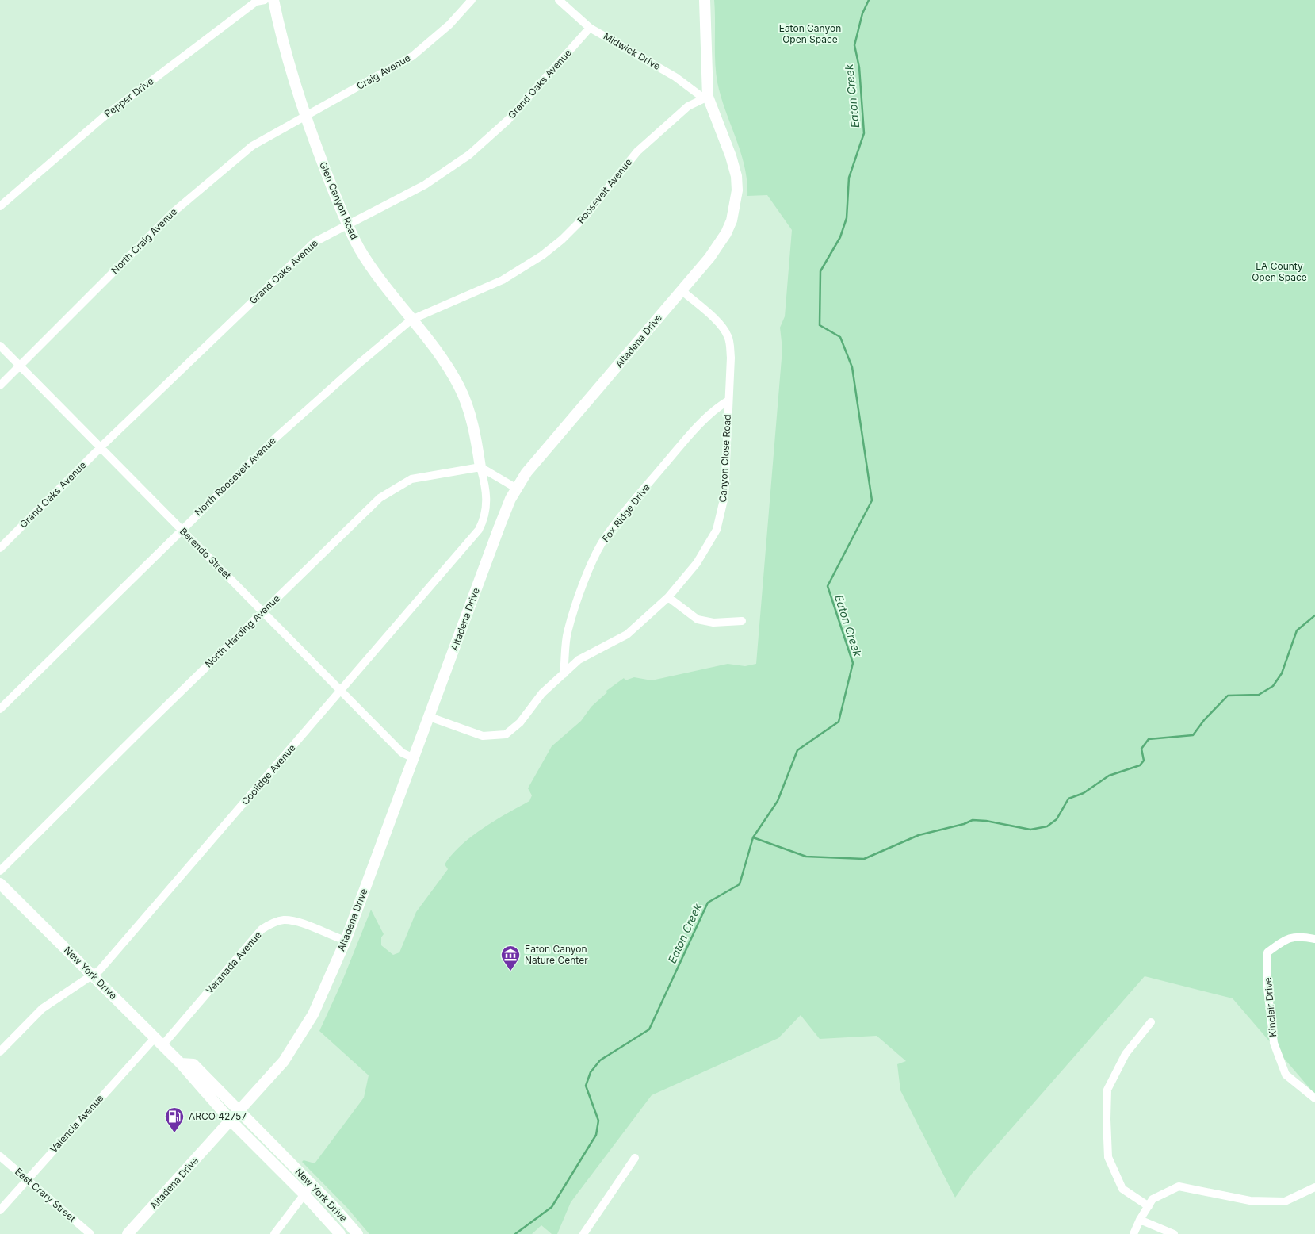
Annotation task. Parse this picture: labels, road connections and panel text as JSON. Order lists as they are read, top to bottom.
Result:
{
  "streets": {
    "main road": ["Glen Canyon Road", "Altadena Drive", "New York Drive"],
    "street": [
      "Midwick Drive",
      "Craig Avenue",
      "Grand Oaks Avenue",
      "Pepper Drive",
      "Roosevelt Avenue",
      "North Craig Avenue",
      "Canyon Close Road",
      "North Roosevelt Avenue",
      "Fox Ridge Drive",
      "Berendo Street",
      "North Harding Avenue",
      "Coolidge Avenue",
      "Veranada Avenue",
      "Kinclair Drive",
      "Valencia Avenue",
      "East Crary Street"
    ]
  },
  "crossings": [
    ["Midwick Drive", "Grand Oaks Avenue"],
    ["Midwick Drive", "Roosevelt Avenue"],
    ["Midwick Drive", "Altadena Drive"],
    ["Craig Avenue", "Glen Canyon Road"],
    ["Craig Avenue", "North Craig Avenue"],
    ["Grand Oaks Avenue", "Glen Canyon Road"],
    ["Grand Oaks Avenue", "Berendo Street"],
    ["Roosevelt Avenue", "Glen Canyon Road"],
    ["Roosevelt Avenue", "Altadena Drive"],
    ["Roosevelt Avenue", "North Roosevelt Avenue"],
    ["Glen Canyon Road", "North Craig Avenue"],
    ["Glen Canyon Road", "North Roosevelt Avenue"],
    ["Glen Canyon Road", "North Harding Avenue"],
    ["Glen Canyon Road", "Coolidge Avenue"],
    ["North Craig Avenue", "Berendo Street"],
    ["Altadena Drive", "Canyon Close Road"],
    ["Altadena Drive", "Berendo Street"],
    ["Altadena Drive", "Veranada Avenue"],
    ["Altadena Drive", "New York Drive"],
    ["Canyon Close Road", "Fox Ridge Drive"],
    ["North Roosevelt Avenue", "Berendo Street"],
    ["Berendo Street", "North Harding Avenue"],
    ["Berendo Street", "Coolidge Avenue"],
    ["North Harding Avenue", "Coolidge Avenue"],
    ["Coolidge Avenue", "New York Drive"],
    ["Veranada Avenue", "New York Drive"],
    ["Veranada Avenue", "Valencia Avenue"],
    ["New York Drive", "Valencia Avenue"],
    ["Valencia Avenue", "East Crary Street"]
  ],
  "water": ["Eaton Creek"],
  "parks": ["Eaton Canyon Open Space", "LA County Open Space"],
  "places": {
    "museum": ["Eaton Canyon Nature Center"],
    "fuel station": ["ARCO 42757"]
  }
}
